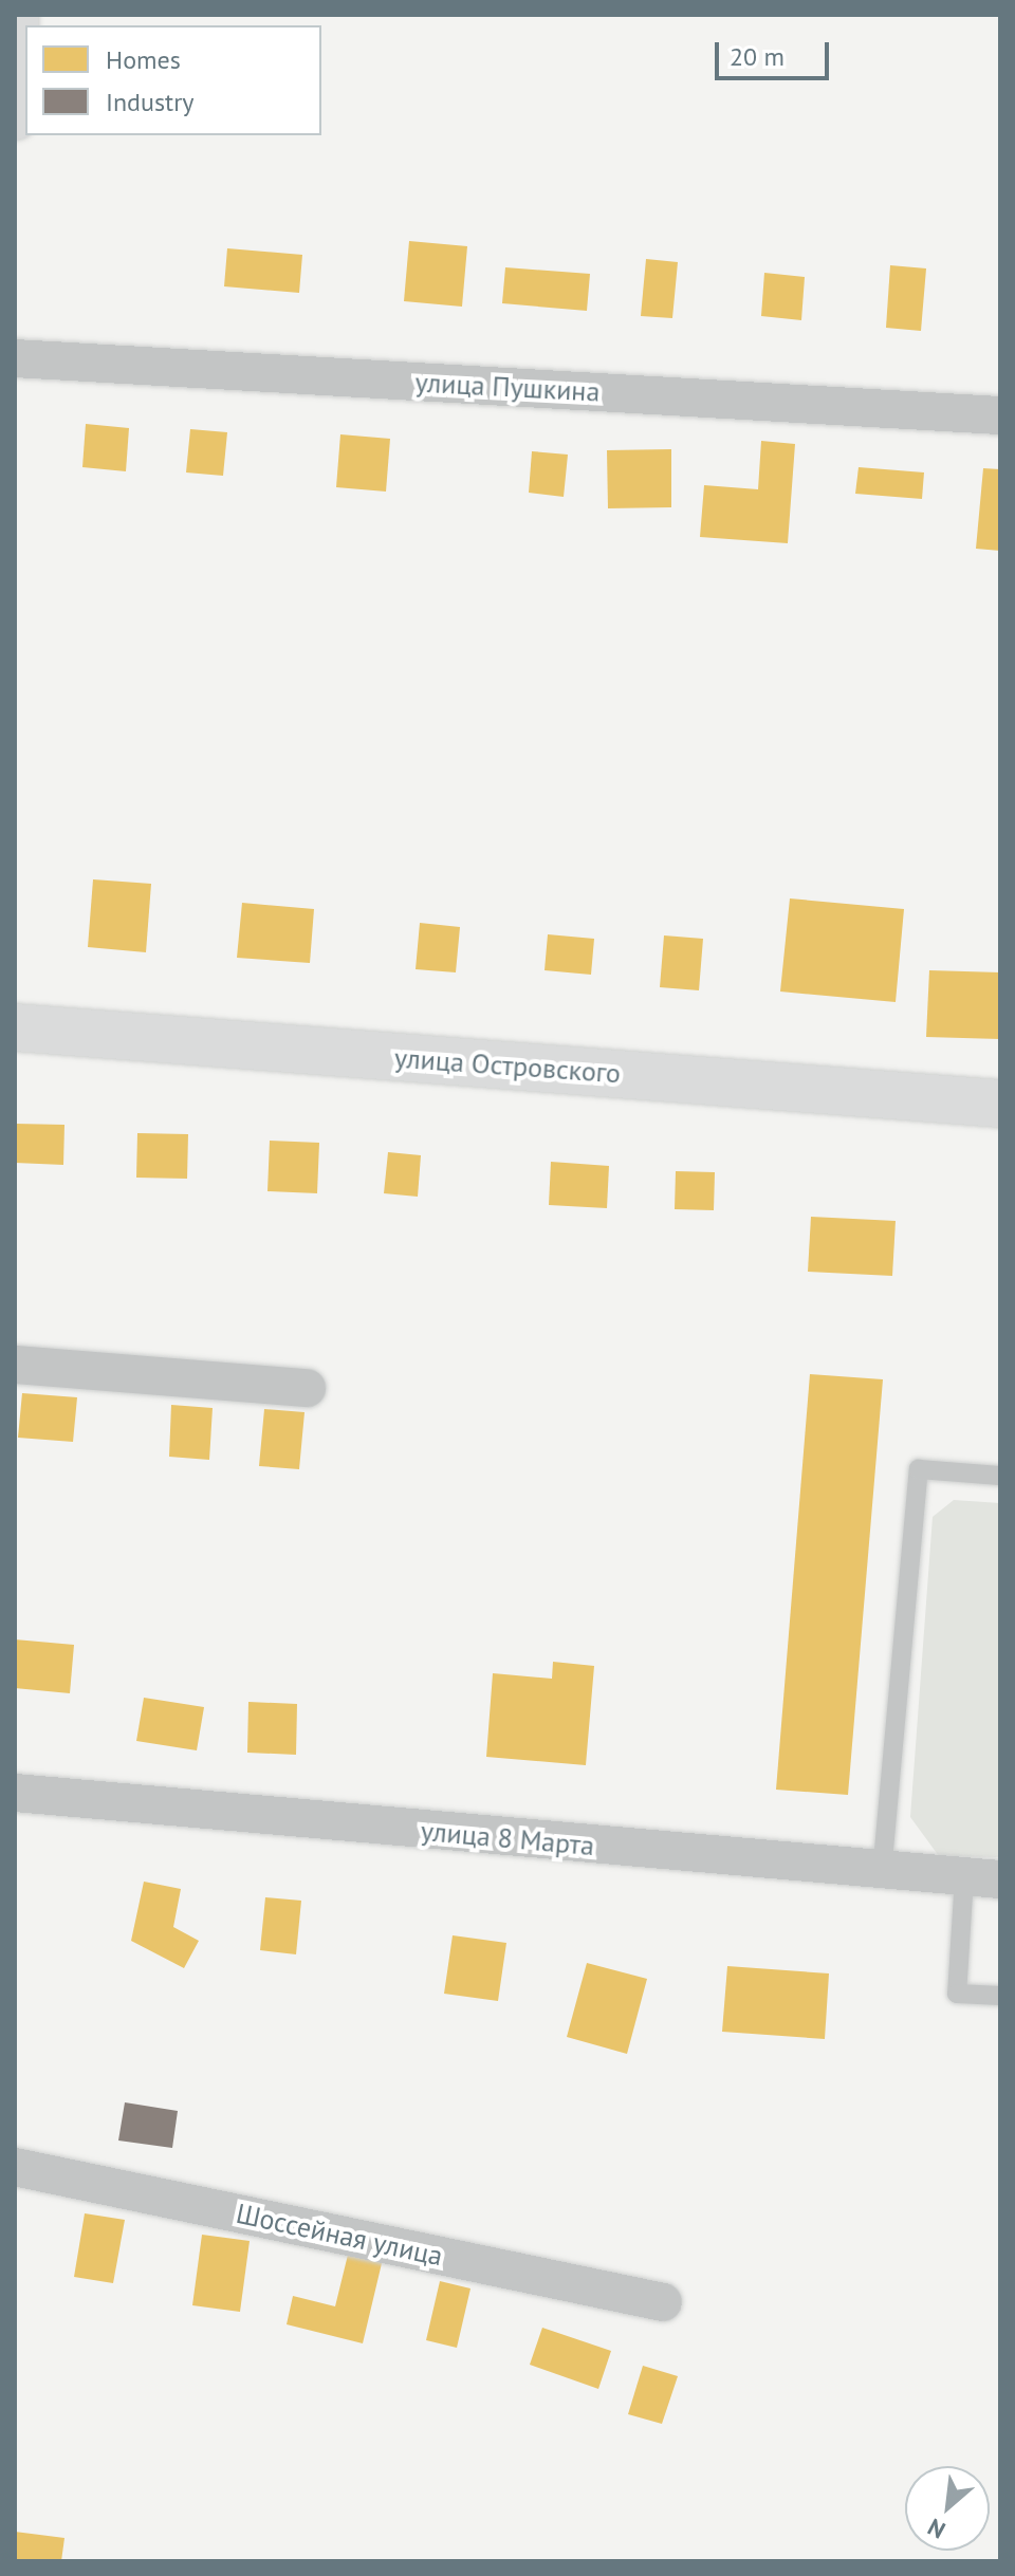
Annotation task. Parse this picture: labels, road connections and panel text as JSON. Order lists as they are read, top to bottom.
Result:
{
  "streets": {
    "street": [
      "улица Пушкина",
      "улица Островского",
      "улица 8 Марта",
      "Шоссейная улица"
    ]
  },
  "legend": ["Homes", "Industry"],
  "scale_bar": "20 m",
  "north": "bottom left"
}
